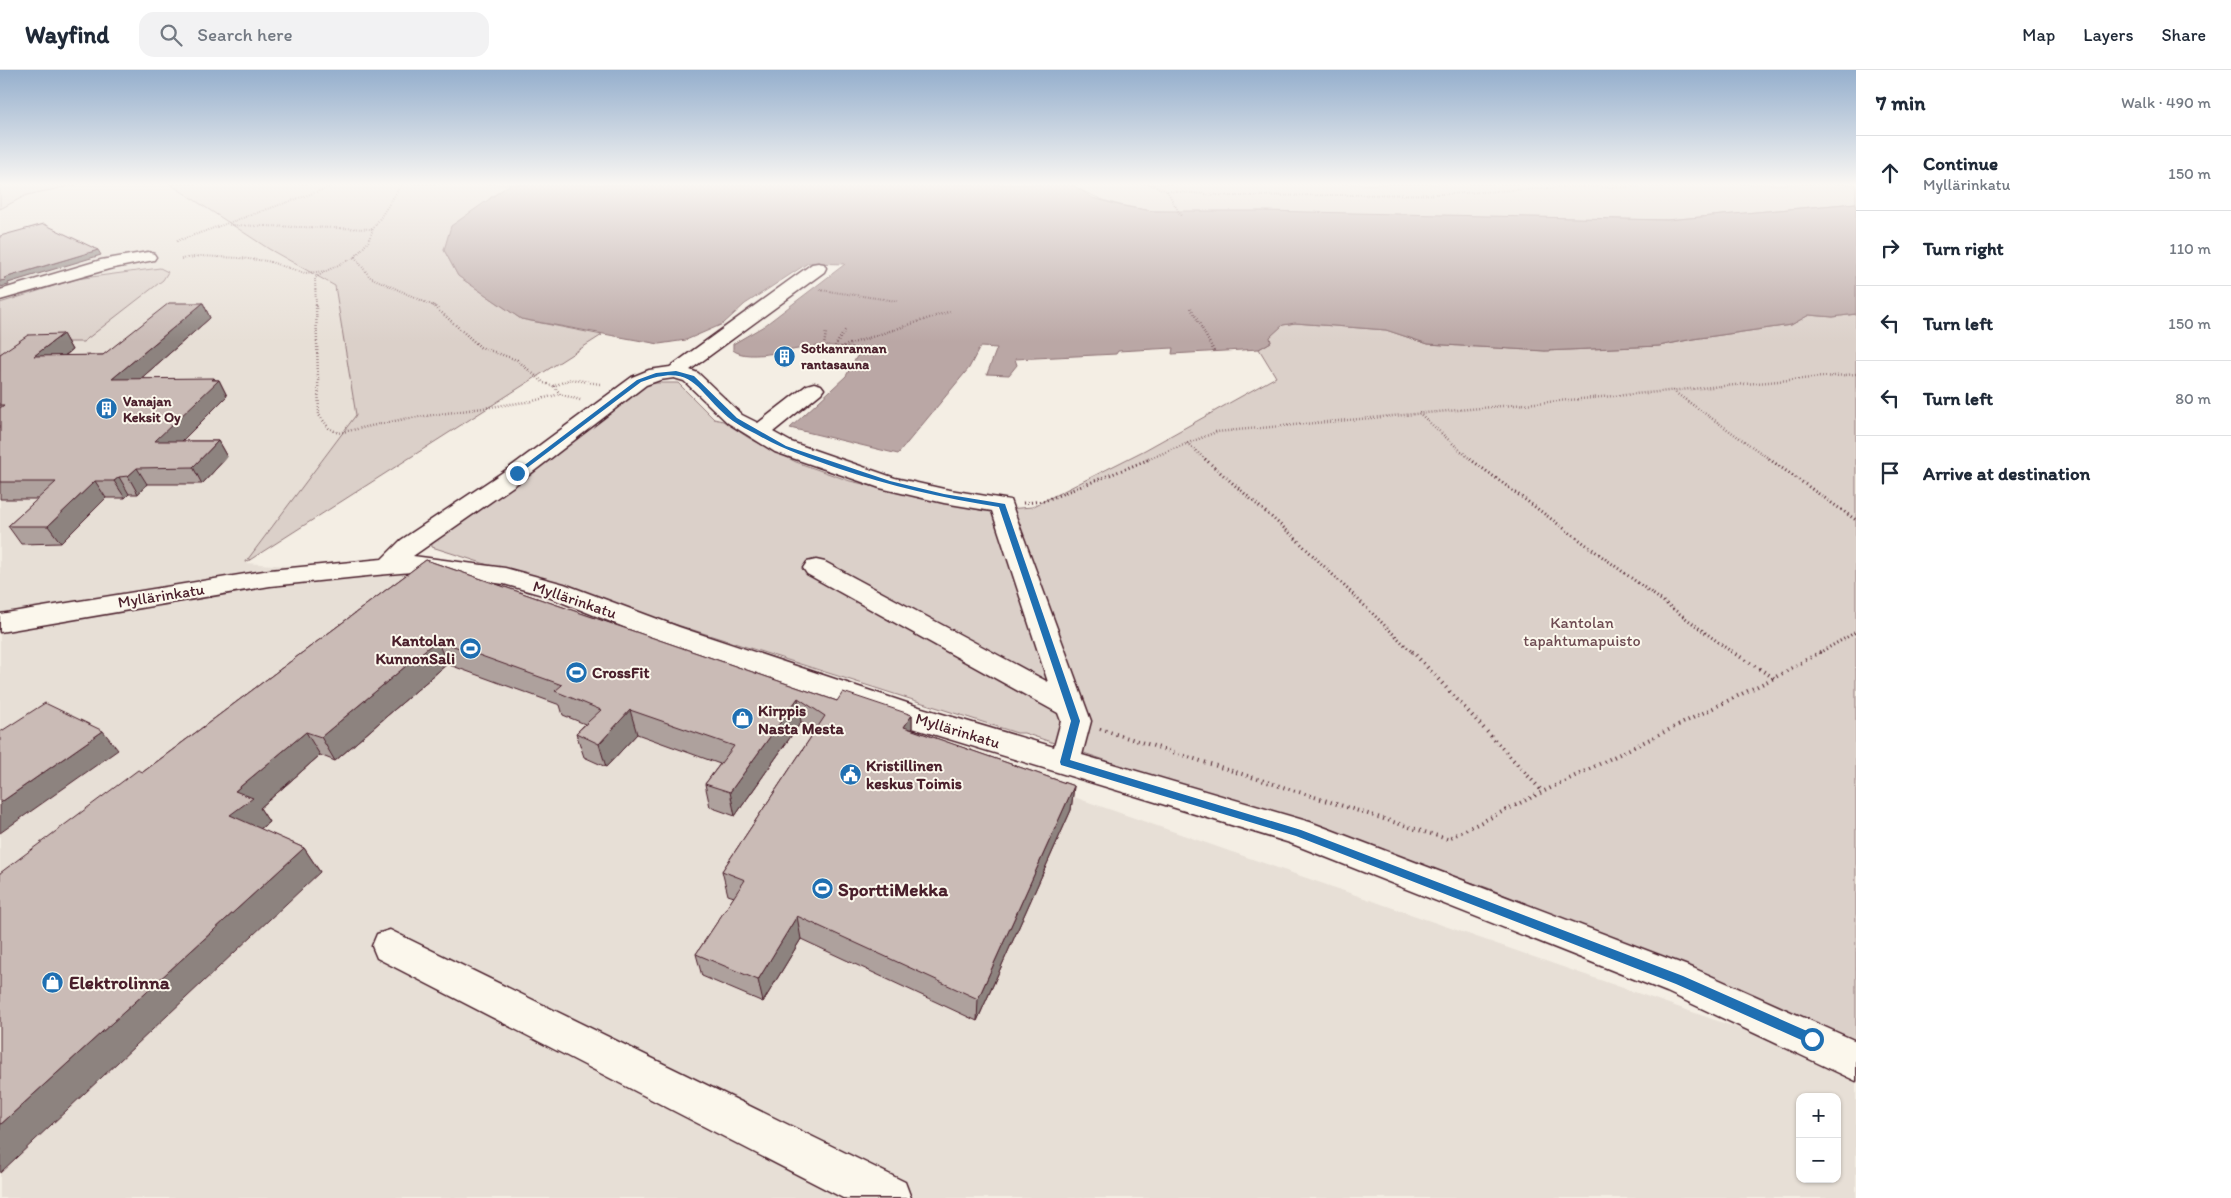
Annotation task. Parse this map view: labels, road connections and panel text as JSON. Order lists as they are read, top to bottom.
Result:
{
  "streets": {
    "street": ["Myllärinkatu"]
  },
  "parks": ["Kantolan tapahtumapuisto"],
  "places": {
    "building": ["Sotkanrannan rantasauna", "Vanajan Keksit Oy"],
    "sports": ["Kantolan KunnonSali", "CrossFit", "SporttiMekka"],
    "shop": ["Kirppis Nasta Mesta", "Elektrolinna"],
    "public building": ["Kristillinen keskus Toimis"]
  },
  "page": {
    "header": "Wayfind",
    "search": "Search here",
    "nav": ["Map", "Layers", "Share"],
    "heading": ["7 min", "Walk · 490 m"],
    "list": [
      ["Continue", "Myllärinkatu", "150 m"],
      ["Turn right", "110 m"],
      ["Turn left", "150 m"],
      ["Turn left", "80 m"],
      "Arrive at destination"
    ],
    "map_buttons": ["+", "−"]
  }
}
